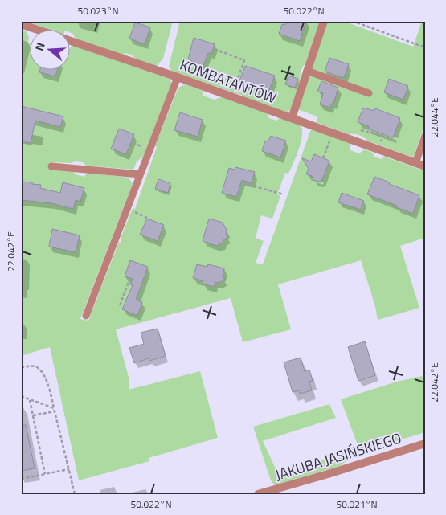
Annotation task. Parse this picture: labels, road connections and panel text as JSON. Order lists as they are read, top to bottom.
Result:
{
  "streets": {
    "street": ["KOMBATANTÓW", "JAKUBA JASIŃSKIEGO"]
  },
  "north": "left",
  "coordinates": [
    "50.023°N",
    "50.022°N",
    "22.044°E",
    "22.042°E",
    "50.021°N"
  ]
}
